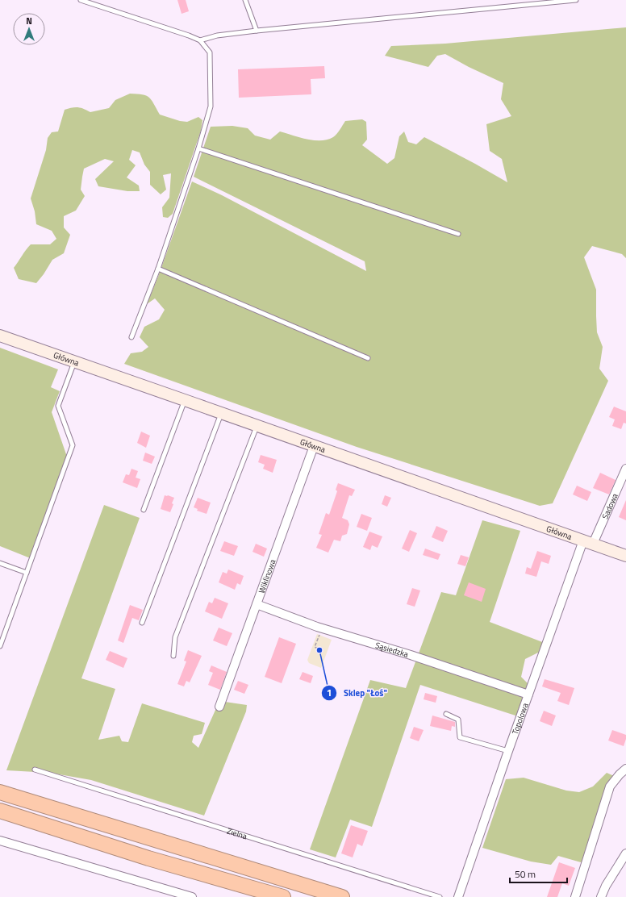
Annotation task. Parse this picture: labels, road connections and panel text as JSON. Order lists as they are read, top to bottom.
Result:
{
  "streets": {
    "main road": ["Główna"],
    "street": [
      "Sadowa",
      "Wiklinowa",
      "Sąsiedzka",
      "Topolowa"
    ],
    "lane": ["Zielna"]
  },
  "crossings": [
    ["Główna", "Sadowa"],
    ["Główna", "Wiklinowa"],
    ["Główna", "Topolowa"],
    ["Sadowa", "Topolowa"],
    ["Wiklinowa", "Sąsiedzka"],
    ["Sąsiedzka", "Topolowa"]
  ],
  "places": ["Sklep \"Łoś\""],
  "scale_bar": "50 m",
  "north": "top"
}
